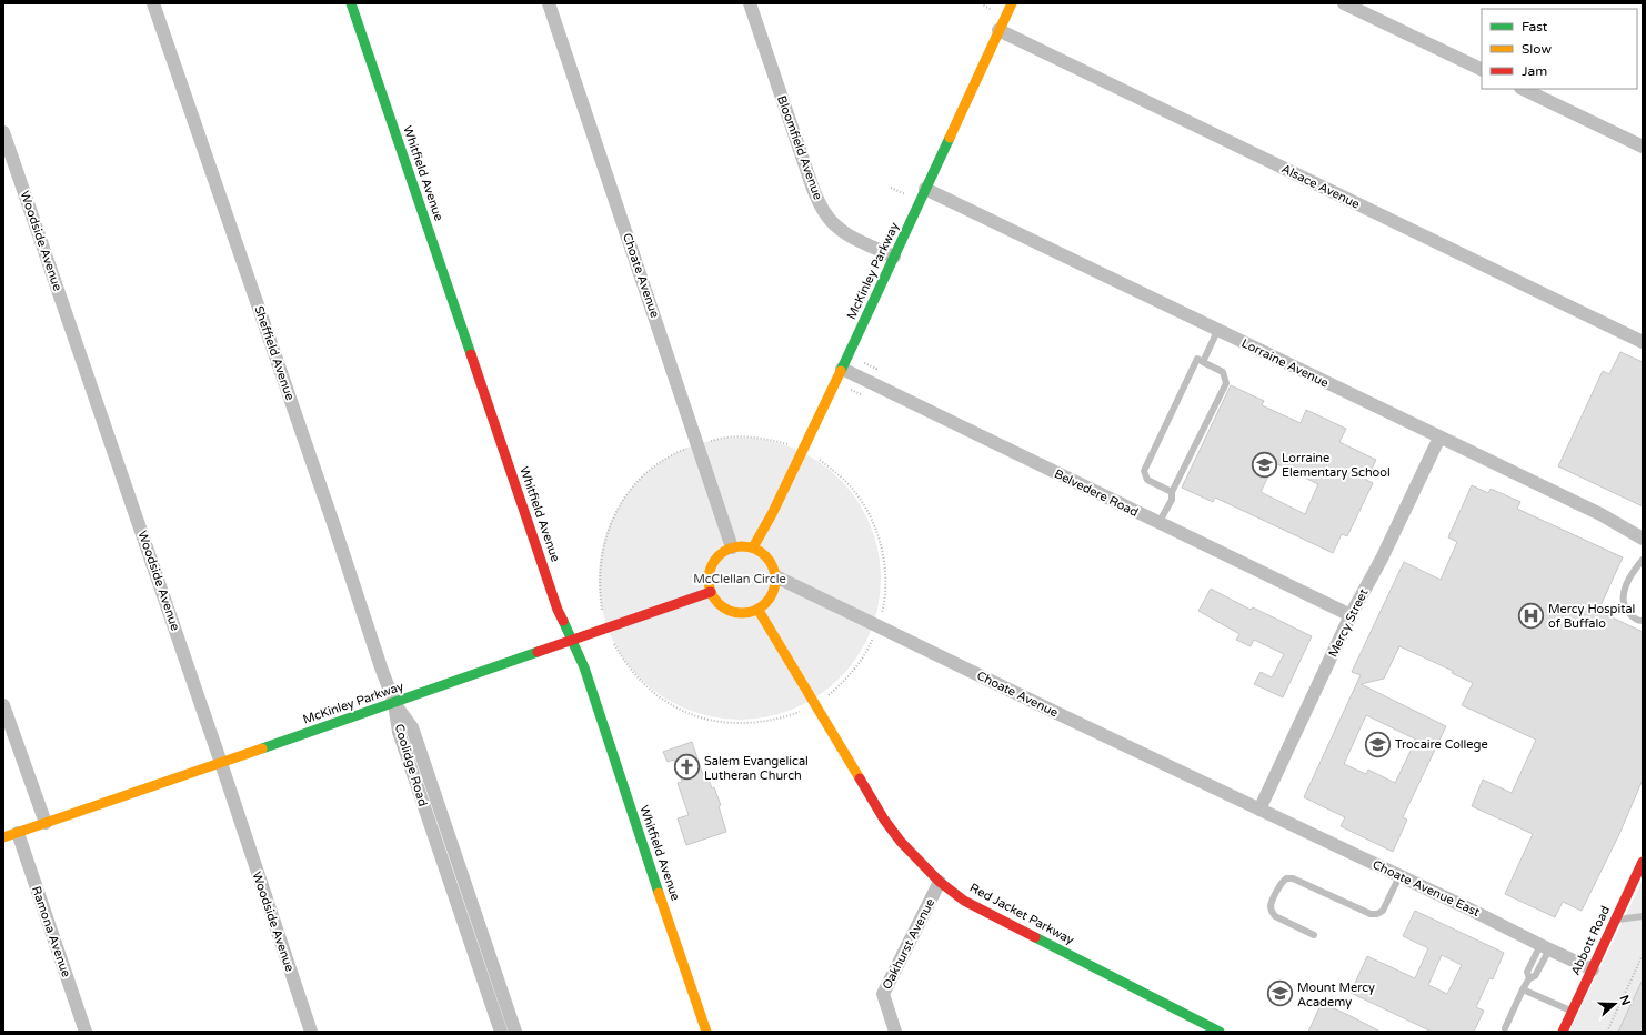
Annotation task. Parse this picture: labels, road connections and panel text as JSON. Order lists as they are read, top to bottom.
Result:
{
  "streets": {
    "street": [
      "Bloomfield Avenue",
      "Whitfield Avenue",
      "Alsace Avenue",
      "Woodside Avenue",
      "McKinley Parkway",
      "Choate Avenue",
      "Sheffield Avenue",
      "Lorraine Avenue",
      "Belvedere Road",
      "Mercy Street",
      "Coolidge Road",
      "Choate Avenue East",
      "Red Jacket Parkway",
      "Ramona Avenue",
      "Abbott Road",
      "Oakhurst Avenue"
    ]
  },
  "crossings": [
    ["Bloomfield Avenue", "McKinley Parkway"],
    ["Whitfield Avenue", "McKinley Parkway"],
    ["Alsace Avenue", "McKinley Parkway"],
    ["Woodside Avenue", "McKinley Parkway"],
    ["McKinley Parkway", "Choate Avenue"],
    ["McKinley Parkway", "Sheffield Avenue"],
    ["McKinley Parkway", "Lorraine Avenue"],
    ["McKinley Parkway", "Belvedere Road"],
    ["McKinley Parkway", "Coolidge Road"],
    ["McKinley Parkway", "Red Jacket Parkway"],
    ["McKinley Parkway", "Ramona Avenue"],
    ["Choate Avenue", "Mercy Street"],
    ["Choate Avenue", "Choate Avenue East"],
    ["Choate Avenue", "Red Jacket Parkway"],
    ["Sheffield Avenue", "Coolidge Road"],
    ["Lorraine Avenue", "Mercy Street"],
    ["Belvedere Road", "Mercy Street"],
    ["Mercy Street", "Choate Avenue East"],
    ["Choate Avenue East", "Abbott Road"],
    ["Red Jacket Parkway", "Oakhurst Avenue"]
  ],
  "parks": ["McClellan Circle"],
  "places": {
    "school or university": ["Lorraine Elementary School", "Trocaire College", "Mount Mercy Academy"],
    "hospital": ["Mercy Hospital of Buffalo"],
    "church": ["Salem Evangelical Lutheran Church"]
  },
  "legend": ["Fast", "Slow", "Jam"],
  "north": "right"
}
